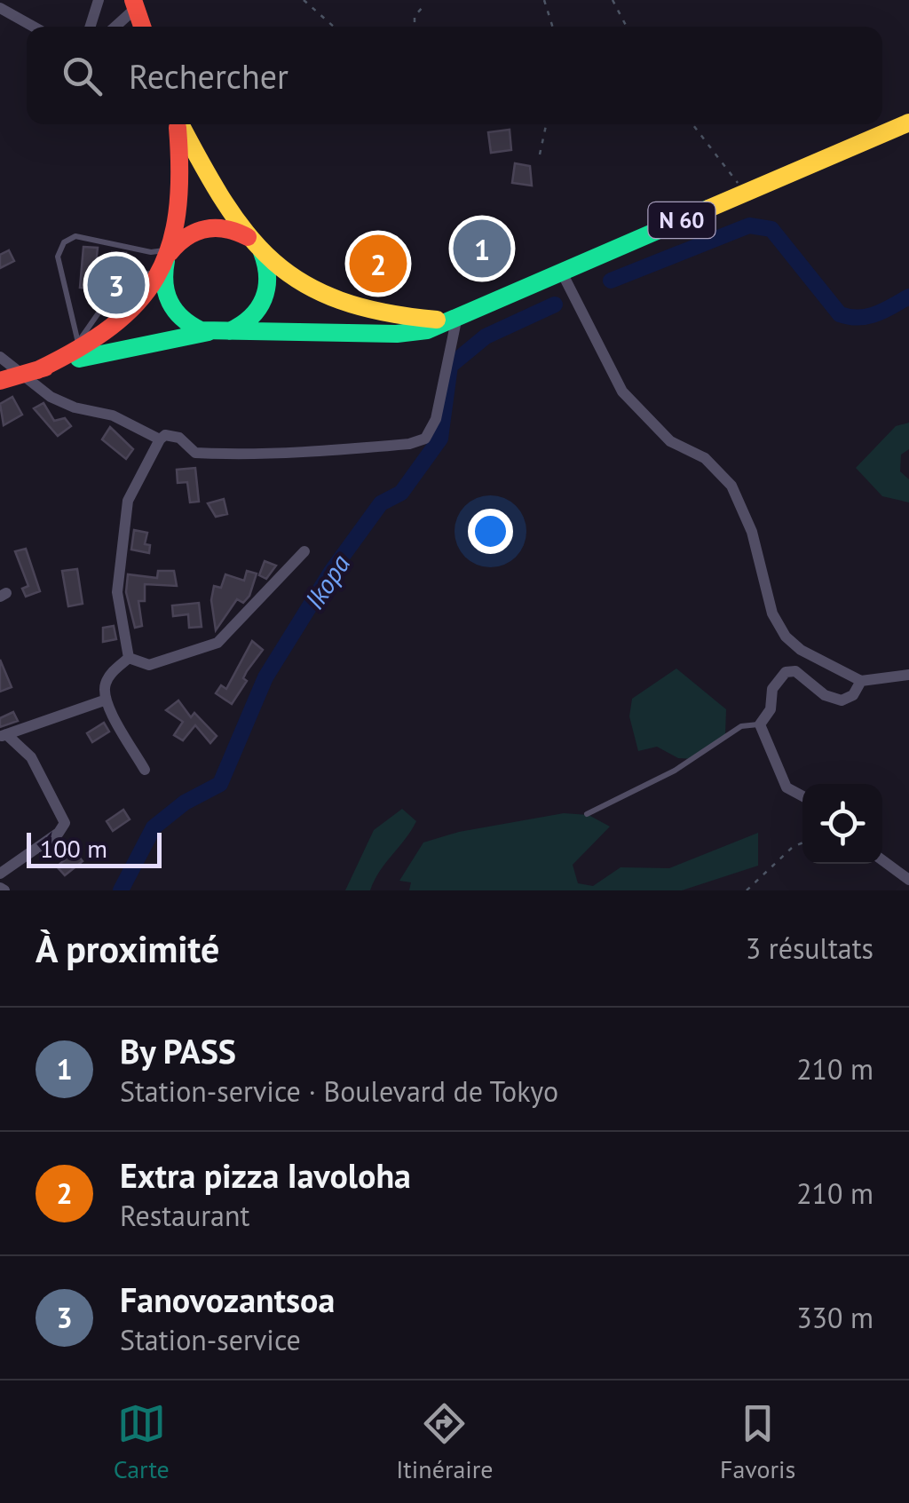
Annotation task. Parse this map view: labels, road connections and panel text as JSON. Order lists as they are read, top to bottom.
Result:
{
  "streets": {
    "main road": ["N 60"]
  },
  "water": ["Ikopa"],
  "scale_bar": "100 m",
  "page": {
    "search": "Rechercher",
    "pins": ["1", "2", "3"],
    "scale": "100 m",
    "heading": ["À proximité", "3 résultats"],
    "list": [
      {
        "mark": "1",
        "name": "By PASS",
        "note": "Station-service · Boulevard de Tokyo",
        "value": "210 m"
      },
      {
        "mark": "2",
        "name": "Extra pizza Iavoloha",
        "note": "Restaurant",
        "value": "210 m"
      },
      {
        "mark": "3",
        "name": "Fanovozantsoa",
        "note": "Station-service",
        "value": "330 m"
      }
    ],
    "nav": ["Carte", "Itinéraire", "Favoris"]
  }
}
